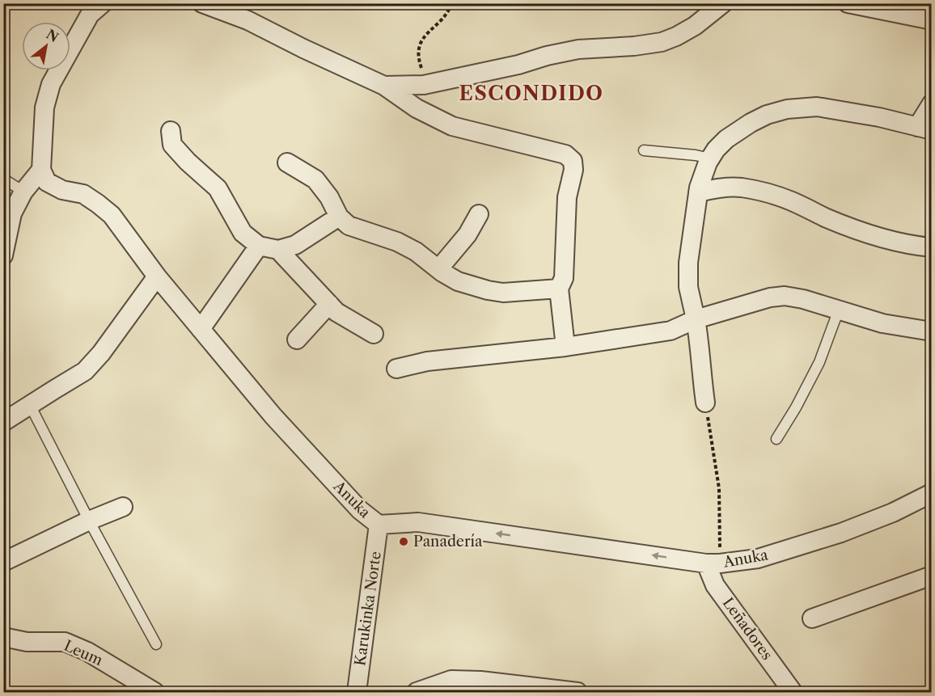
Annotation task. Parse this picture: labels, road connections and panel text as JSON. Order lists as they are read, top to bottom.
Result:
{
  "streets": {
    "street": [
      "Anuka",
      "Karukinka Norte",
      "Leñadores",
      "Leum"
    ]
  },
  "crossings": [
    ["Anuka", "Karukinka Norte"],
    ["Anuka", "Leñadores"]
  ],
  "districts": ["ESCONDIDO"],
  "places": ["Panadería"],
  "north": "top right"
}
